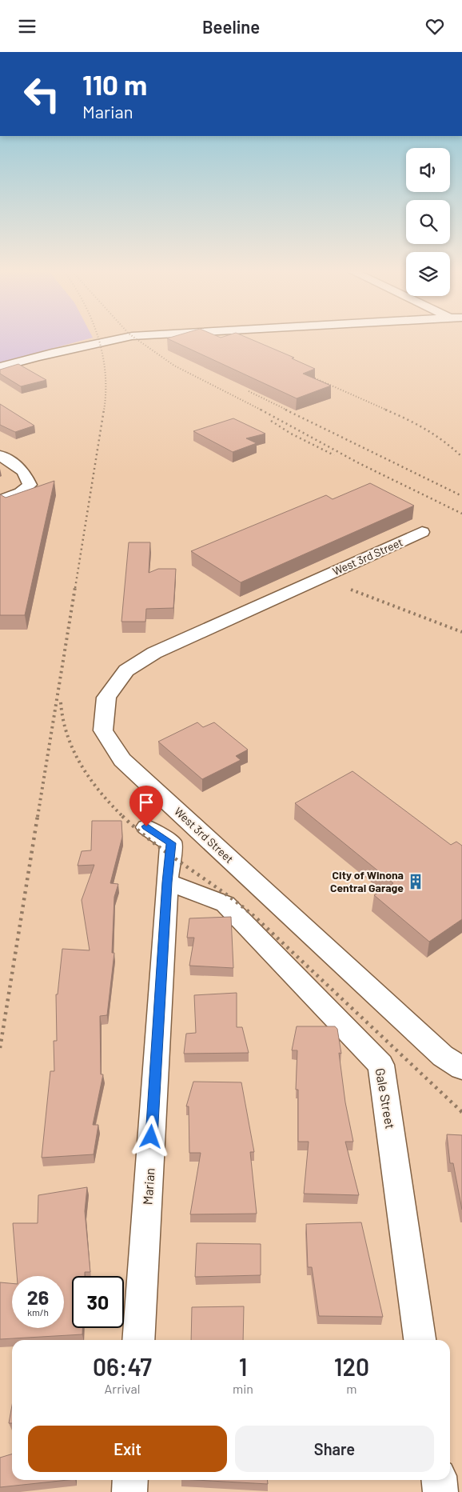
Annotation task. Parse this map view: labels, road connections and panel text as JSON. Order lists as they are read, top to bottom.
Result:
{
  "streets": {
    "street": ["West 3rd Street", "Gale Street", "Marian"]
  },
  "crossings": [
    ["Gale Street", "Marian"]
  ],
  "places": {
    "building": ["City of Winona Central Garage"]
  },
  "page": {
    "header": "Beeline",
    "turn": ["110 m", "Marian"],
    "speed": "26 km/h",
    "limit": "30",
    "eta": [
      "06:47",
      "Arrival",
      "1",
      "min",
      "120",
      "m"
    ],
    "buttons": ["Exit", "Share"]
  }
}
